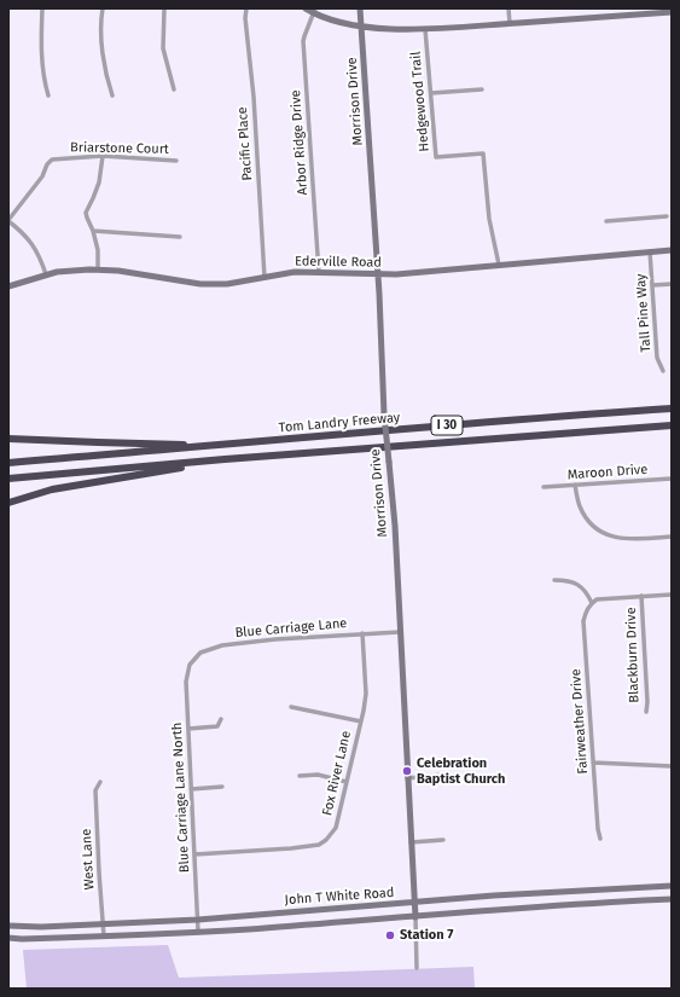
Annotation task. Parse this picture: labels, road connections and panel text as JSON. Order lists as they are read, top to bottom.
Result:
{
  "streets": {
    "highway": ["Tom Landry Freeway", "I 30"],
    "main road": ["Morrison Drive", "Ederville Road", "John T White Road"],
    "street": [
      "Hedgewood Trail",
      "Arbor Ridge Drive",
      "Pacific Place",
      "Briarstone Court",
      "Tall Pine Way",
      "Maroon Drive",
      "Blue Carriage Lane",
      "Blackburn Drive",
      "Fairweather Drive",
      "Fox River Lane",
      "Blue Carriage Lane North",
      "West Lane"
    ]
  },
  "crossings": [
    ["Morrison Drive", "Ederville Road"],
    ["Morrison Drive", "Blue Carriage Lane"],
    ["Morrison Drive", "John T White Road"],
    ["Hedgewood Trail", "Ederville Road"],
    ["Arbor Ridge Drive", "Ederville Road"],
    ["Pacific Place", "Ederville Road"],
    ["Ederville Road", "Tall Pine Way"],
    ["Blue Carriage Lane", "Fox River Lane"],
    ["Blue Carriage Lane", "Blue Carriage Lane North"],
    ["Fox River Lane", "Blue Carriage Lane North"],
    ["Blue Carriage Lane North", "John T White Road"],
    ["West Lane", "John T White Road"]
  ],
  "places": ["Celebration Baptist Church", "Station 7"]
}
